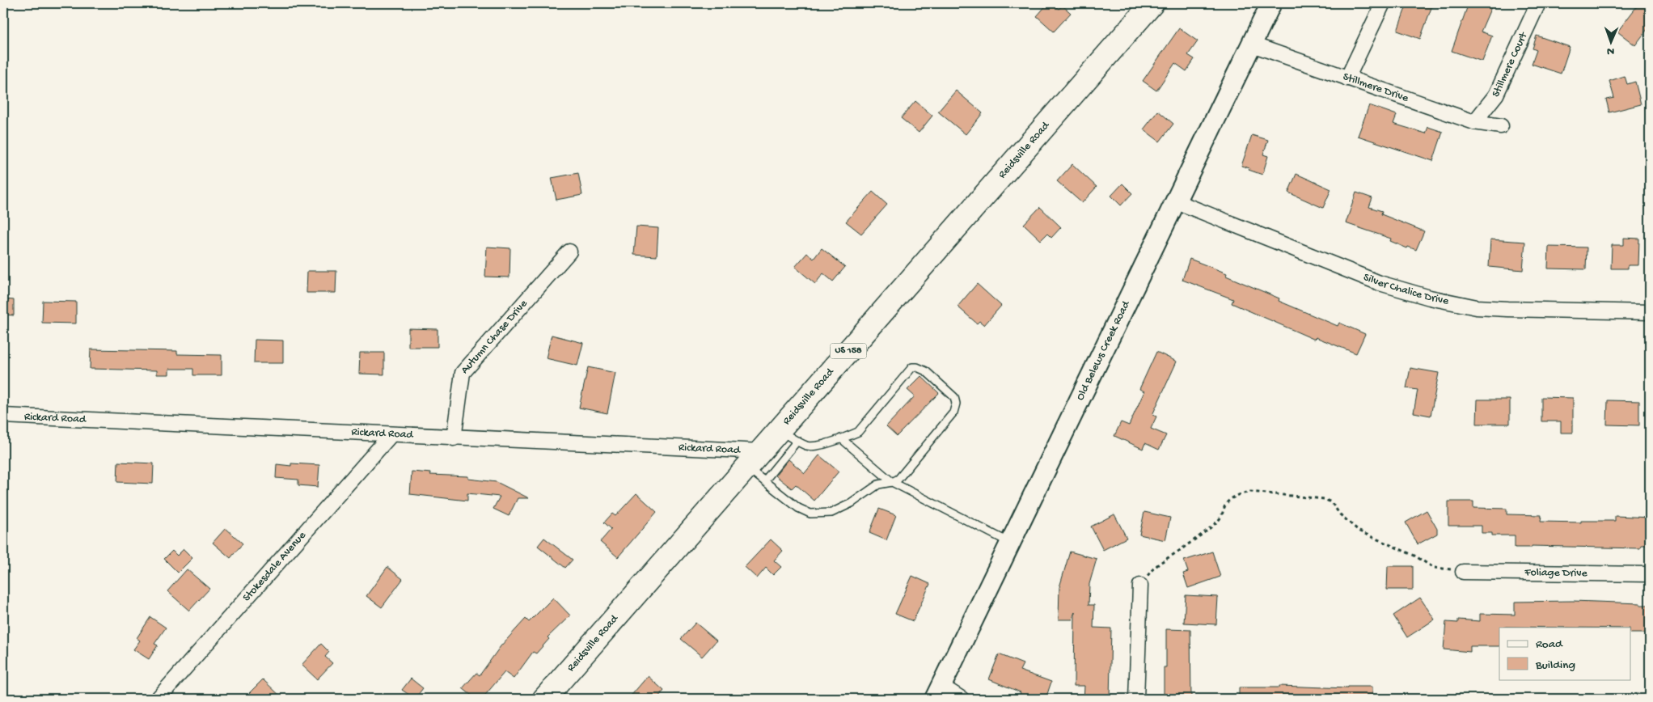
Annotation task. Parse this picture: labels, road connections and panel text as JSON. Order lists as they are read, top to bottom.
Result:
{
  "streets": {
    "highway": ["Reidsville Road", "US 158"],
    "street": [
      "Stillmere Court",
      "Stillmere Drive",
      "Silver Chalice Drive",
      "Autumn Chase Drive",
      "Old Belews Creek Road",
      "Rickard Road",
      "Stokesdale Avenue",
      "Foliage Drive"
    ]
  },
  "crossings": [
    ["Stillmere Court", "Stillmere Drive"],
    ["Stillmere Drive", "Old Belews Creek Road"],
    ["Reidsville Road", "Rickard Road"],
    ["Silver Chalice Drive", "Old Belews Creek Road"],
    ["Autumn Chase Drive", "Rickard Road"],
    ["Rickard Road", "Stokesdale Avenue"]
  ],
  "legend": ["Road", "Building"],
  "north": "bottom"
}
